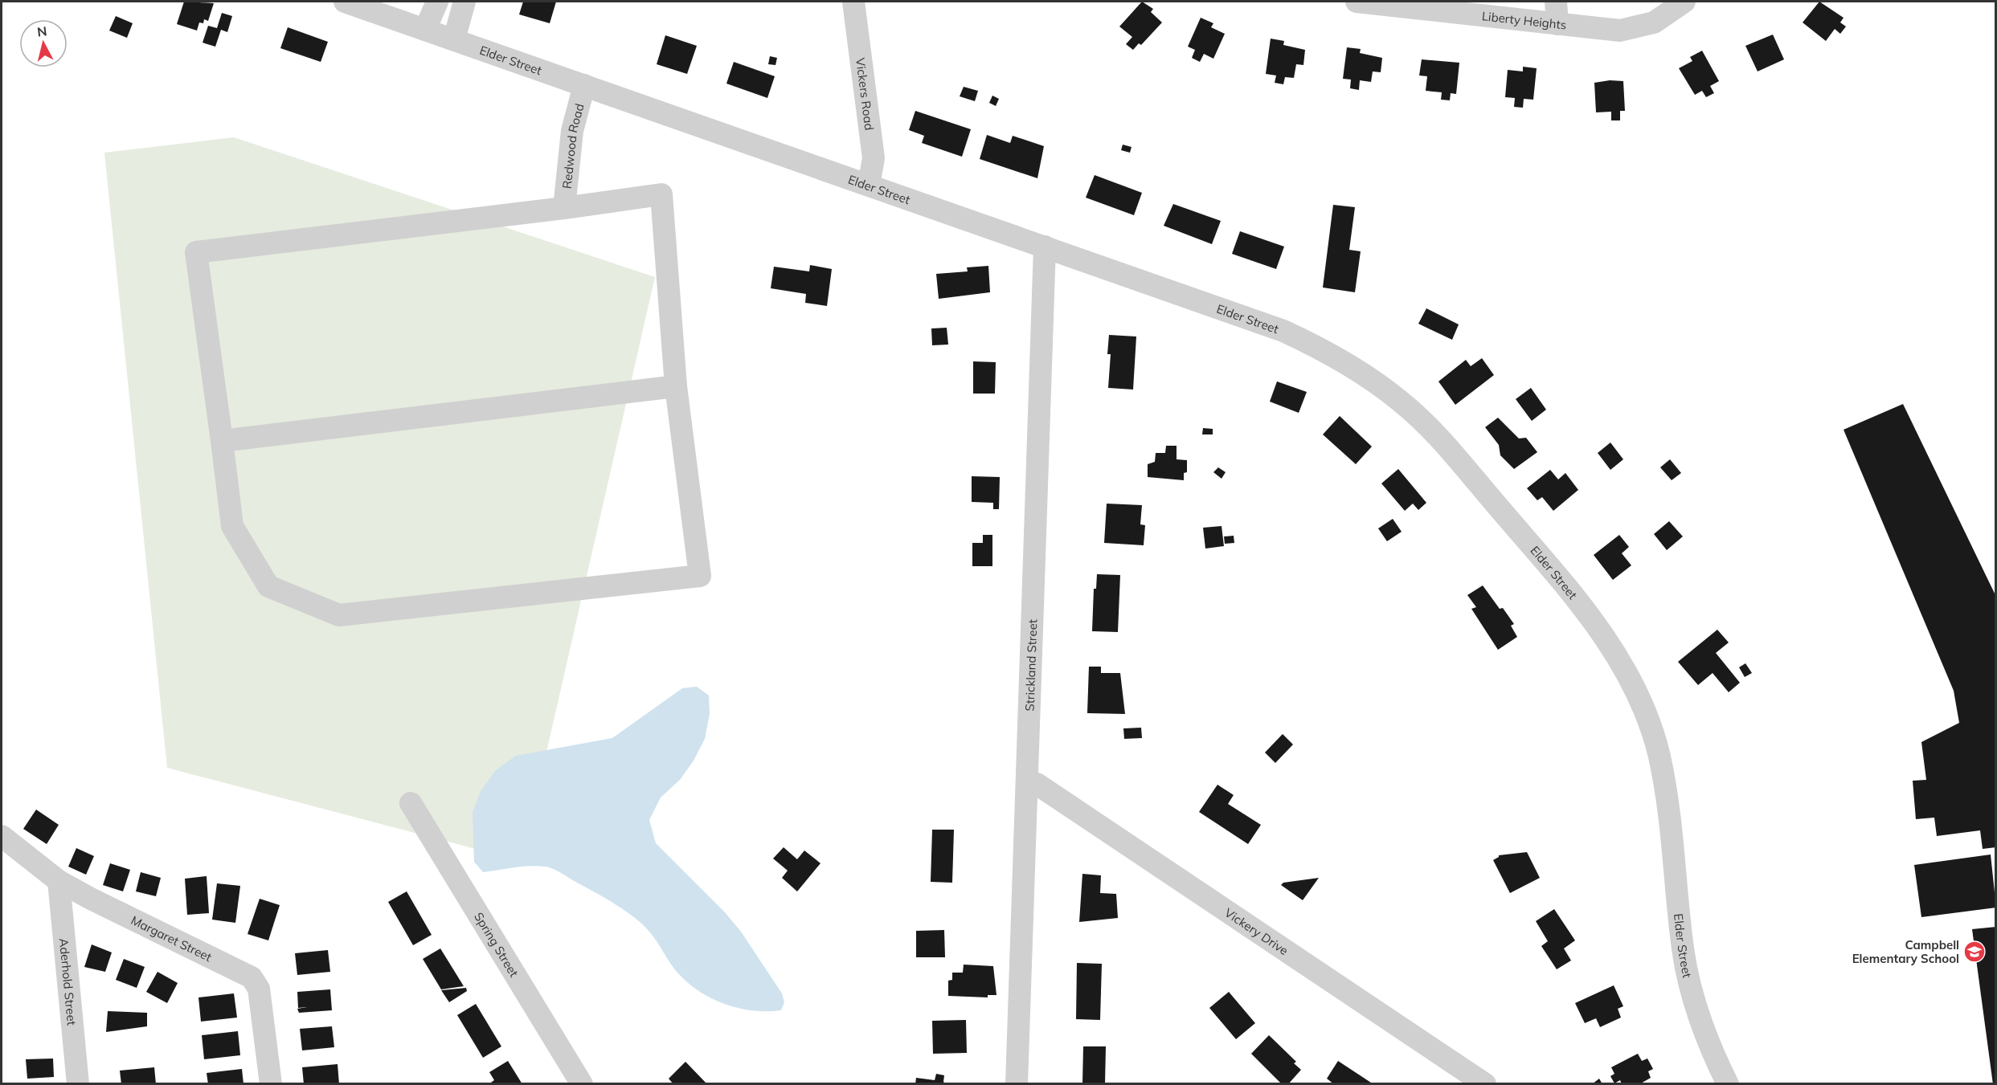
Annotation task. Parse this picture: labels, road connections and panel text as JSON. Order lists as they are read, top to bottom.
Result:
{
  "streets": {
    "street": [
      "Liberty Heights",
      "Elder Street",
      "Vickers Road",
      "Redwood Road",
      "Strickland Street",
      "Vickery Drive",
      "Margaret Street",
      "Spring Street",
      "Aderhold Street"
    ]
  },
  "crossings": [
    ["Elder Street", "Vickers Road"],
    ["Elder Street", "Redwood Road"],
    ["Elder Street", "Strickland Street"],
    ["Strickland Street", "Vickery Drive"],
    ["Margaret Street", "Aderhold Street"]
  ],
  "places": {
    "school or university": ["Campbell Elementary School"]
  },
  "north": "top"
}
